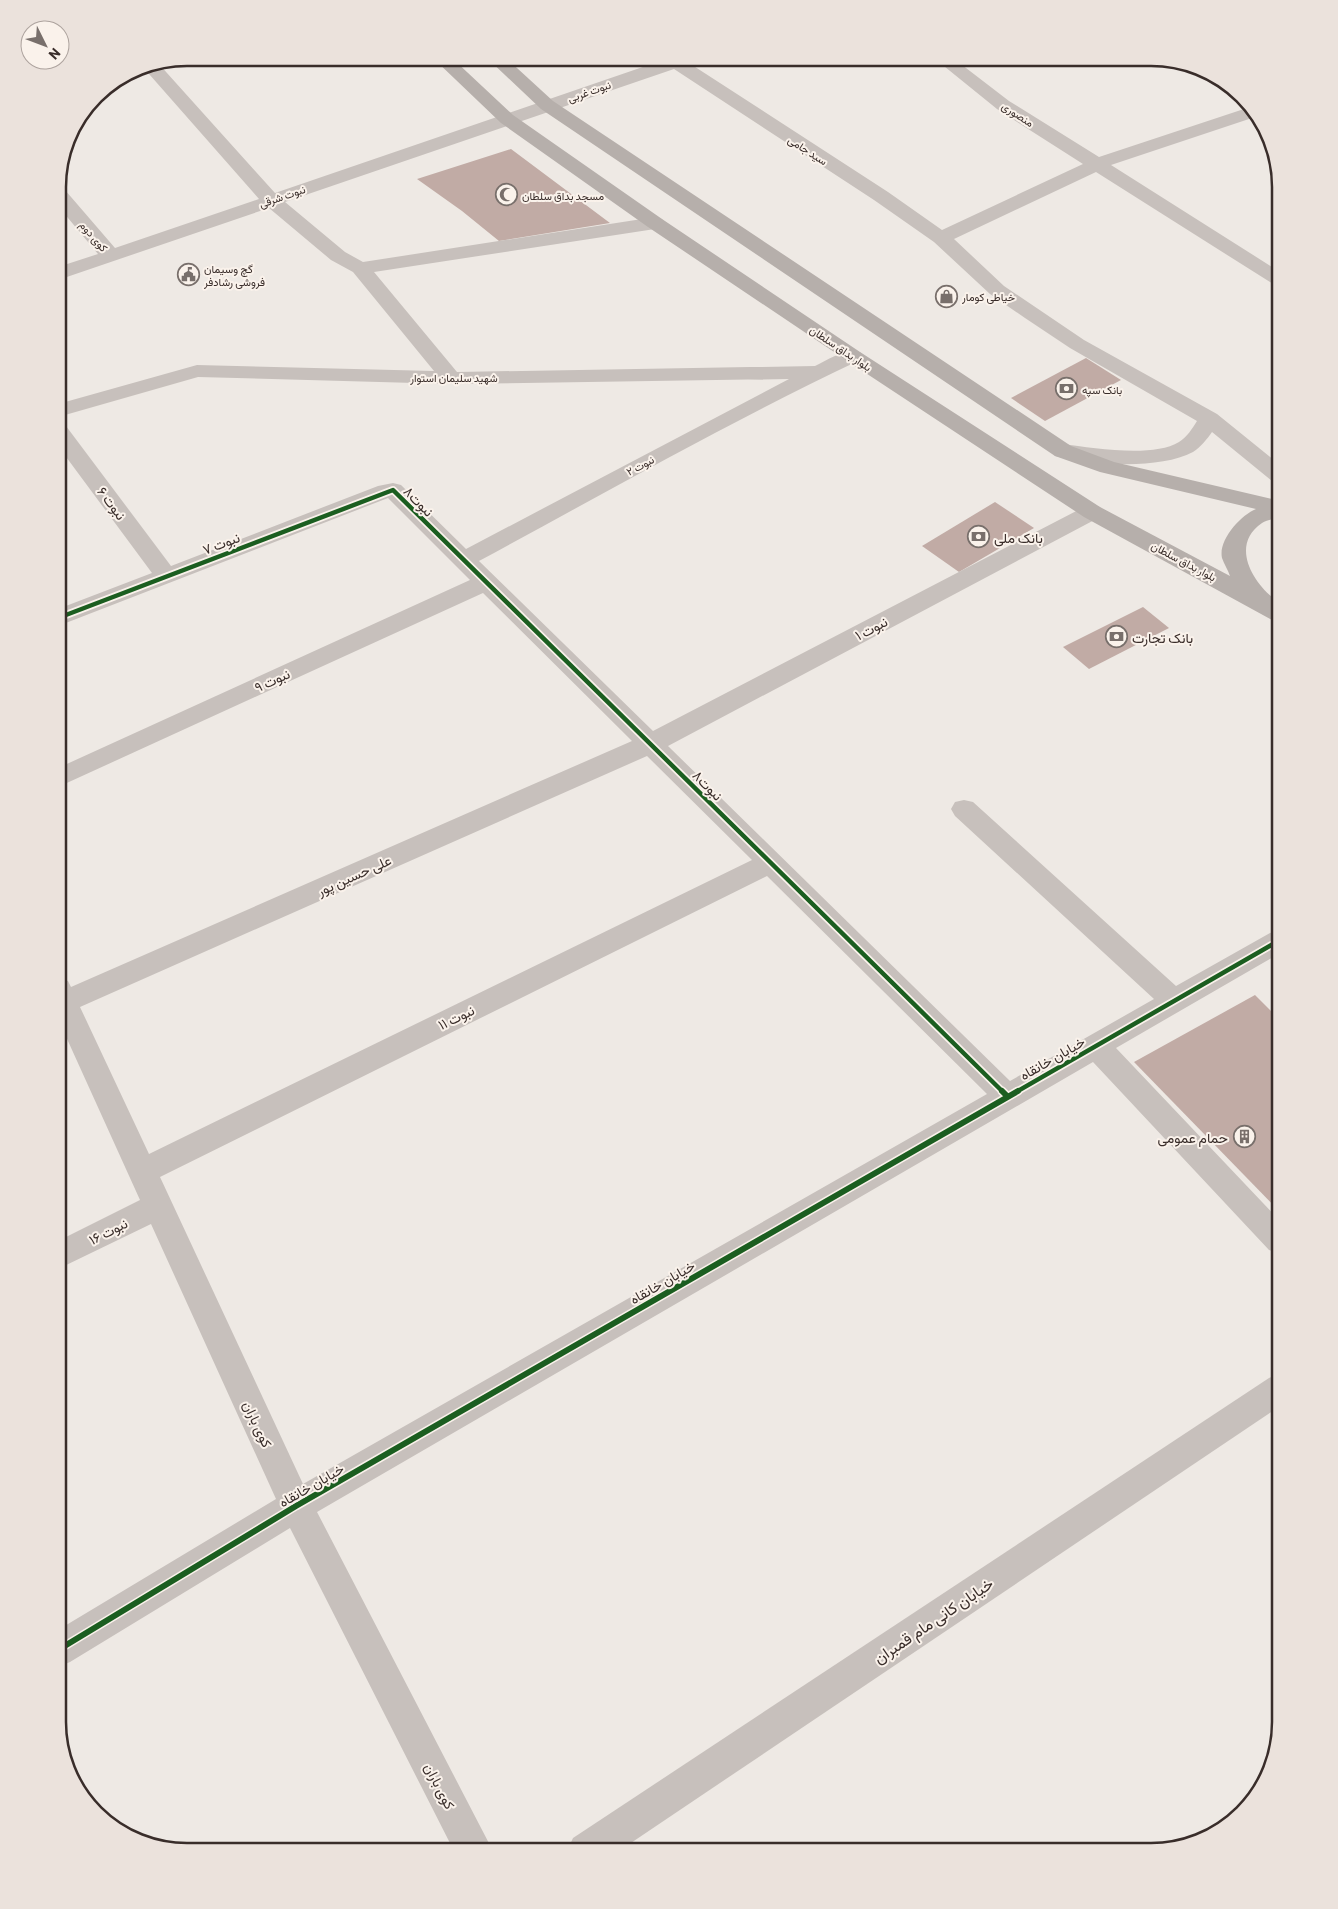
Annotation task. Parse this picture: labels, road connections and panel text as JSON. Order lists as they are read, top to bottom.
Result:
{
  "streets": {
    "main road": ["بلوار بداق سلطان"],
    "street": [
      "نبوت غربی",
      "منصوری",
      "سید جامی",
      "نبوت شرقی",
      "کوی دوم",
      "شهید سلیمان استوار",
      "نبوت ۲",
      "نبوت۸",
      "نبوت ۶",
      "نبوت ۷",
      "نبوت ۱",
      "نبوت ۹",
      "علی حسین پور",
      "نبوت ۱۱",
      "خیابان خانقاه",
      "نبوت ۱۶",
      "کوی باران",
      "خیابان کانی مام قمبران"
    ]
  },
  "crossings": [
    ["نبوت غربی", "نبوت شرقی"],
    ["نبوت غربی", "بلوار بداق سلطان"],
    ["نبوت شرقی", "کوی دوم"],
    ["نبوت شرقی", "بلوار بداق سلطان"],
    ["بلوار بداق سلطان", "شهید سلیمان استوار"],
    ["بلوار بداق سلطان", "نبوت ۱"],
    ["شهید سلیمان استوار", "نبوت ۲"],
    ["نبوت ۲", "نبوت۸"],
    ["نبوت۸", "نبوت ۷"],
    ["نبوت۸", "نبوت ۱"],
    ["نبوت۸", "نبوت ۹"],
    ["نبوت۸", "علی حسین پور"],
    ["نبوت۸", "نبوت ۱۱"],
    ["نبوت۸", "خیابان خانقاه"],
    ["نبوت ۶", "نبوت ۷"],
    ["نبوت ۱", "علی حسین پور"],
    ["نبوت ۱۱", "کوی باران"],
    ["خیابان خانقاه", "کوی باران"],
    ["نبوت ۱۶", "کوی باران"]
  ],
  "places": {
    "mosque": ["مسجد بداق سلطان"],
    "public building": ["گچ وسیمان فروشی رشادفر"],
    "shop": ["خیاطی کومار"],
    "bank": ["بانک سپه", "بانک ملی", "بانک تجارت"],
    "building": ["حمام عمومی"]
  },
  "north": "bottom right"
}
